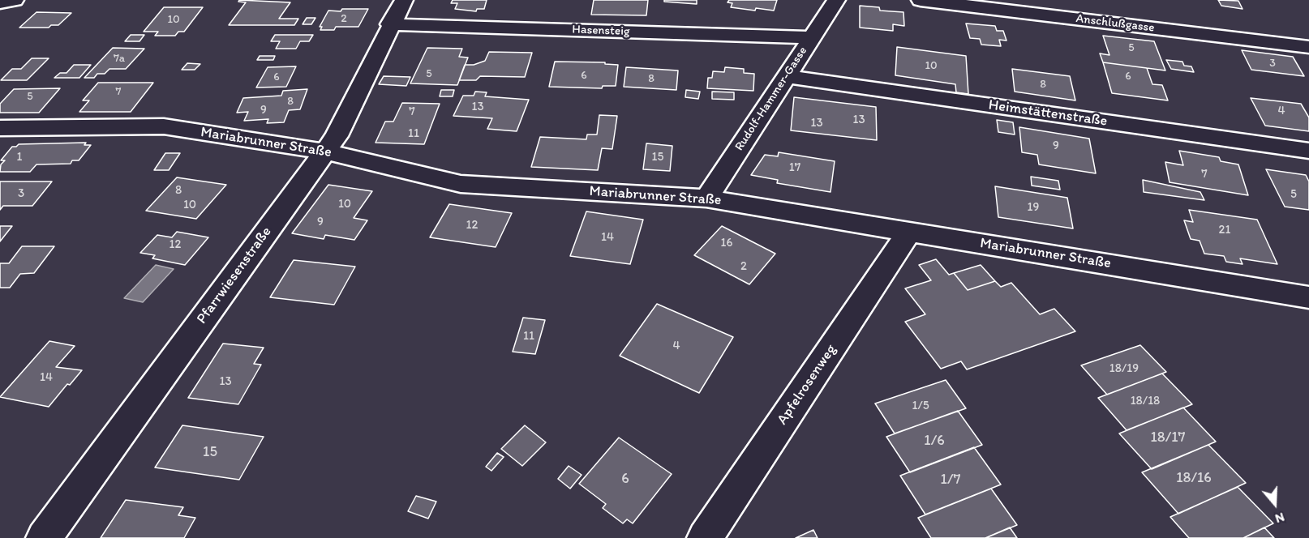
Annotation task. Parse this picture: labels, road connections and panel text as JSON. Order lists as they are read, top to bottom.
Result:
{
  "streets": {
    "street": [
      "Anschlußgasse",
      "Hasensteig",
      "Rudolf-Hammer-Gasse",
      "Heimstättenstraße",
      "Mariabrunner Straße",
      "Pfarrwiesenstraße",
      "Apfelrosenweg"
    ]
  },
  "crossings": [
    ["Hasensteig", "Rudolf-Hammer-Gasse"],
    ["Hasensteig", "Pfarrwiesenstraße"],
    ["Rudolf-Hammer-Gasse", "Heimstättenstraße"],
    ["Rudolf-Hammer-Gasse", "Mariabrunner Straße"],
    ["Mariabrunner Straße", "Pfarrwiesenstraße"],
    ["Mariabrunner Straße", "Apfelrosenweg"]
  ],
  "house_numbers": [
    "2",
    "10",
    "5",
    "7a",
    "3",
    "10",
    "5",
    "6",
    "6",
    "6",
    "8",
    "8",
    "7",
    "5",
    "8",
    "13",
    "9",
    "4",
    "7",
    "13",
    "13",
    "11",
    "9",
    "1",
    "15",
    "17",
    "7",
    "8",
    "3",
    "5",
    "10",
    "10",
    "19",
    "9",
    "12",
    "21",
    "14",
    "16",
    "12",
    "2",
    "11",
    "4",
    "18/19",
    "14",
    "13",
    "18/18",
    "1/5",
    "18/17",
    "1/6",
    "15",
    "18/16",
    "6",
    "1/7"
  ],
  "north": "bottom"
}
